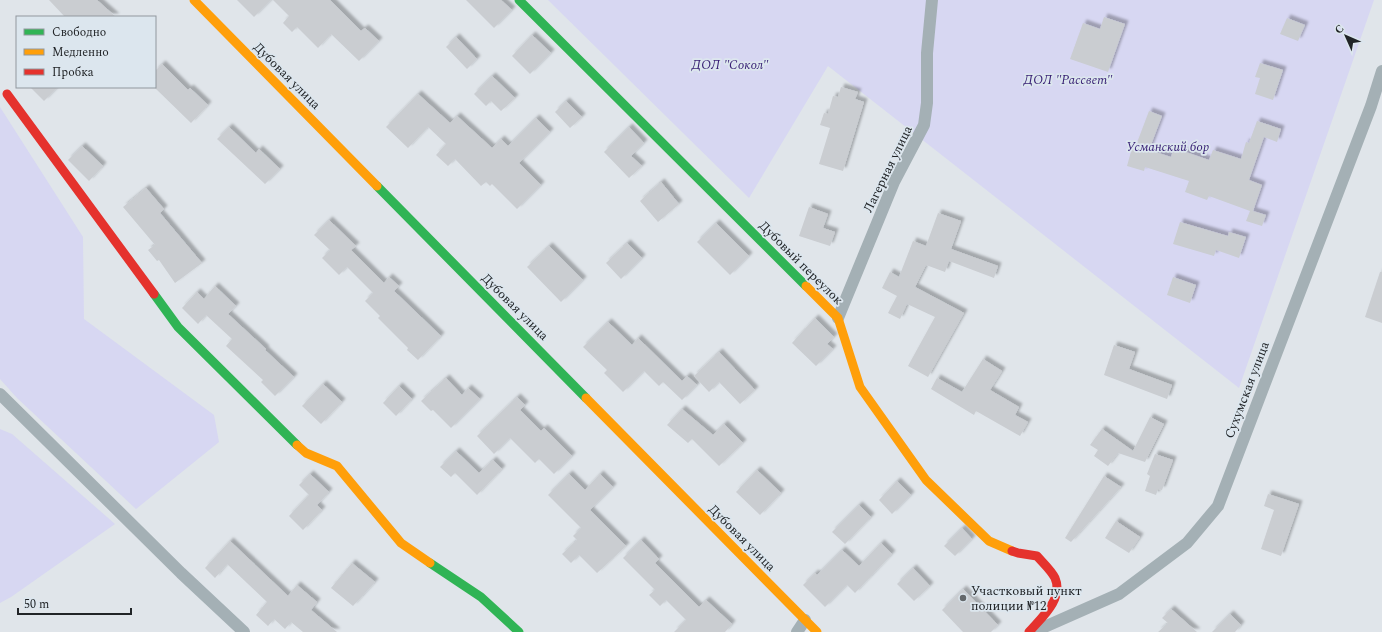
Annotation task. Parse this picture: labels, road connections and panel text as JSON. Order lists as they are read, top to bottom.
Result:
{
  "streets": {
    "street": [
      "Дубовая улица",
      "Лагерная улица",
      "Дубовый переулок",
      "Сухумская улица"
    ]
  },
  "crossings": [
    ["Лагерная улица", "Дубовый переулок"]
  ],
  "parks": ["ДОЛ \"Сокол\"", "ДОЛ \"Рассвет\"", "Усманский бор"],
  "places": ["Участковый пункт полиции №12"],
  "legend": ["Свободно", "Медленно", "Пробка"],
  "scale_bar": "50 m",
  "north": "top left"
}
